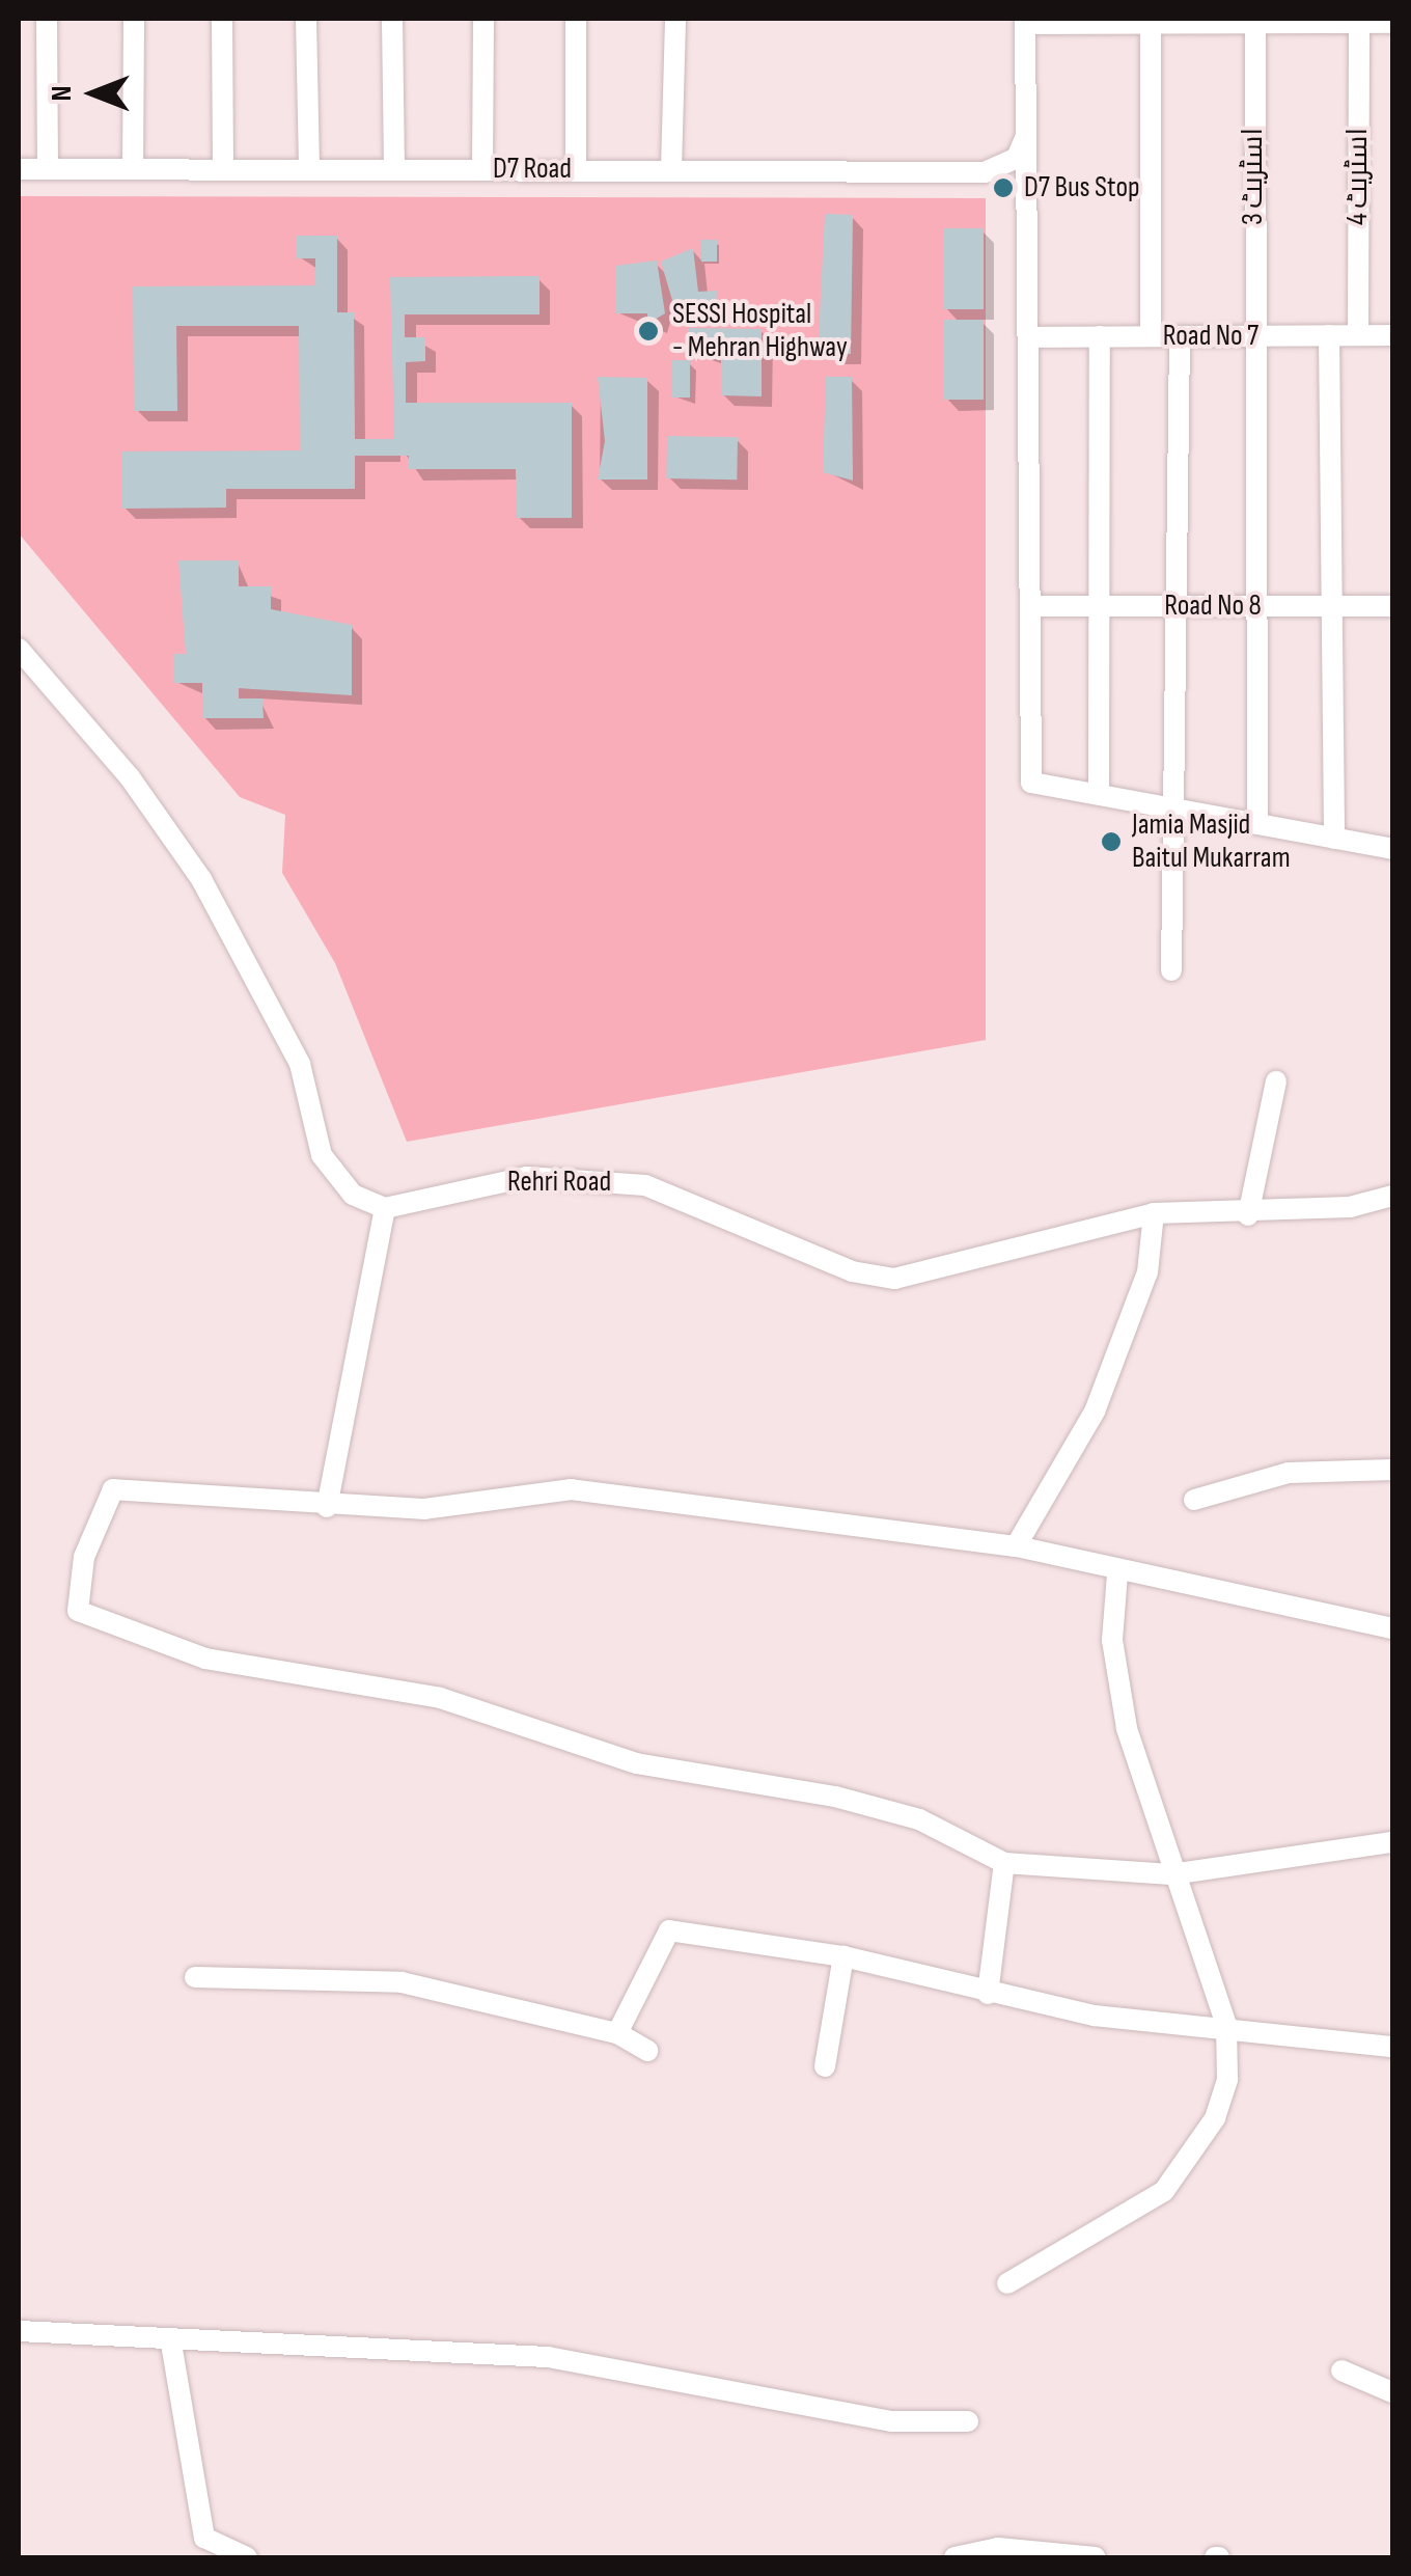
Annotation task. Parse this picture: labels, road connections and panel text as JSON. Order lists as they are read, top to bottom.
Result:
{
  "streets": {
    "street": [
      "D7 Road",
      "اسٹریٹ 3",
      "اسٹریٹ 4",
      "Road No 7",
      "Road No 8",
      "Rehri Road"
    ]
  },
  "crossings": [
    ["اسٹریٹ 3", "Road No 7"],
    ["اسٹریٹ 3", "Road No 8"],
    ["اسٹریٹ 4", "Road No 7"]
  ],
  "places": ["D7 Bus Stop", "SESSI Hospital - Mehran Highway", "Jamia Masjid Baitul Mukarram"],
  "north": "left"
}
